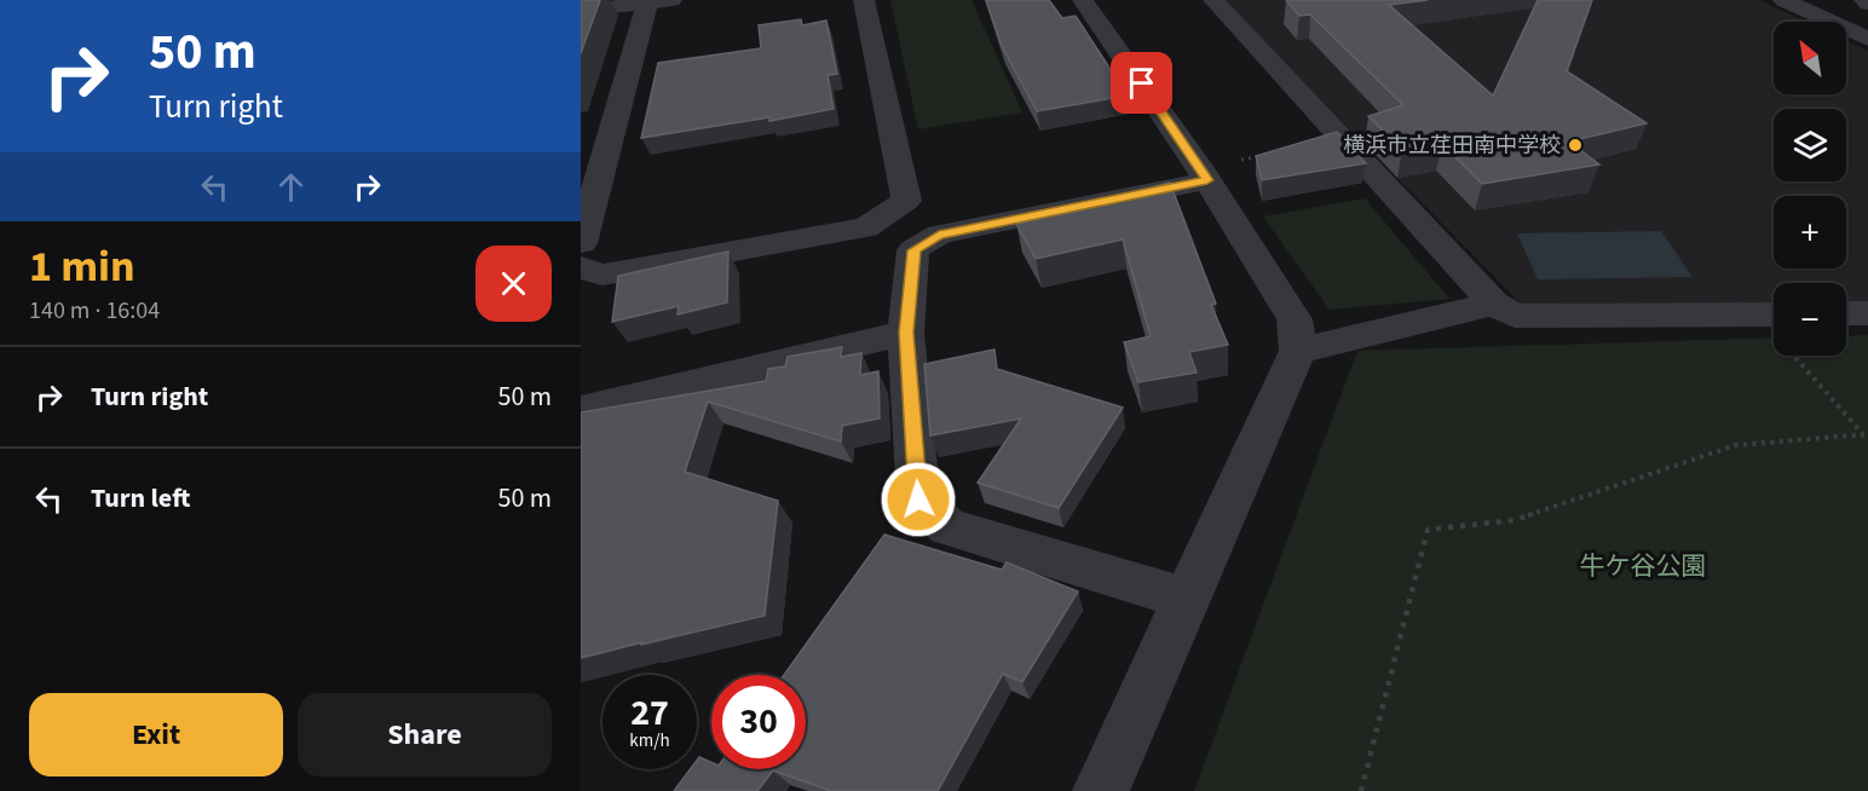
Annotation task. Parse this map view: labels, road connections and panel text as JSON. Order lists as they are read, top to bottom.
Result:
{
  "parks": ["牛ケ谷公園"],
  "places": ["横浜市立荏田南中学校"],
  "north": "top left",
  "page": {
    "turn": ["50 m", "Turn right"],
    "map_buttons": ["+", "−"],
    "heading": ["1 min", "140 m · 16:04"],
    "list": [
      {
        "name": "Turn right",
        "value": "50 m"
      },
      {
        "name": "Turn left",
        "value": "50 m"
      }
    ],
    "speed": "27 km/h",
    "limit": "30",
    "buttons": ["Exit", "Share"]
  }
}
